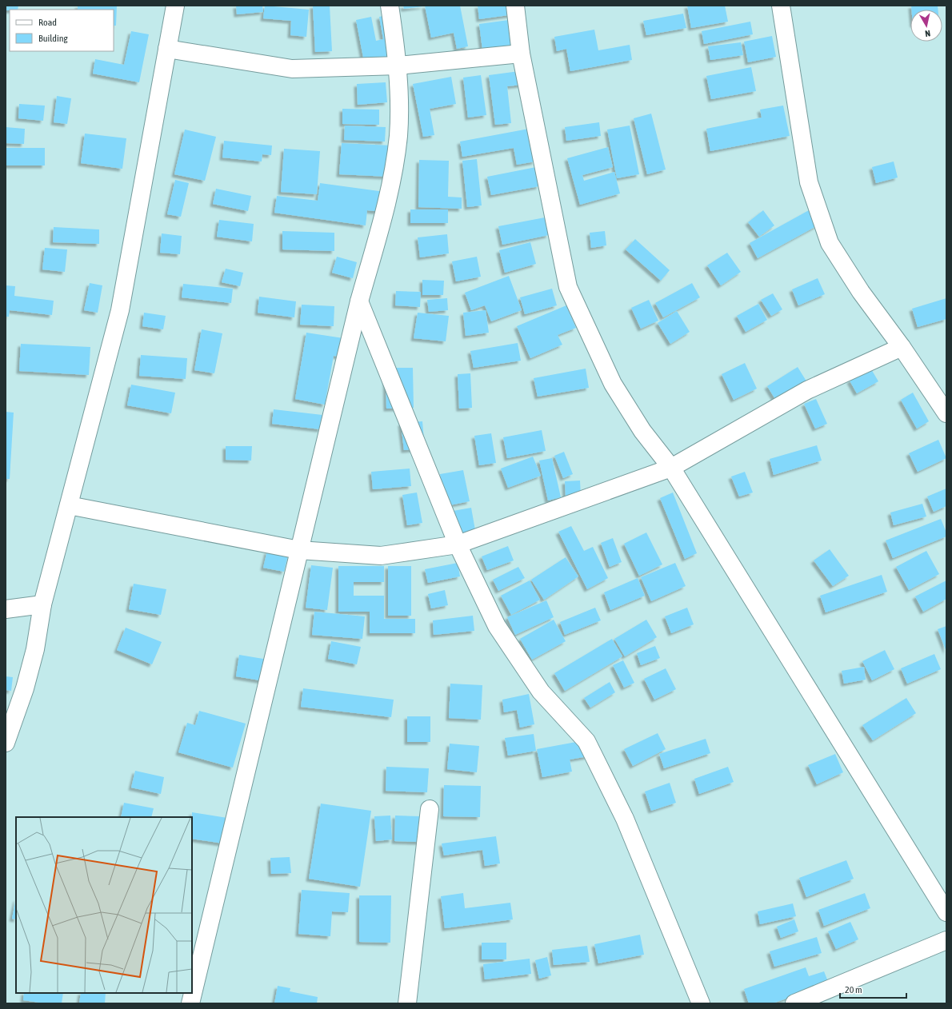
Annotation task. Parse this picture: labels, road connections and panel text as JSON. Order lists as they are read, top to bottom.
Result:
{
  "legend": ["Road", "Building"],
  "scale_bar": "20 m",
  "north": "bottom"
}
